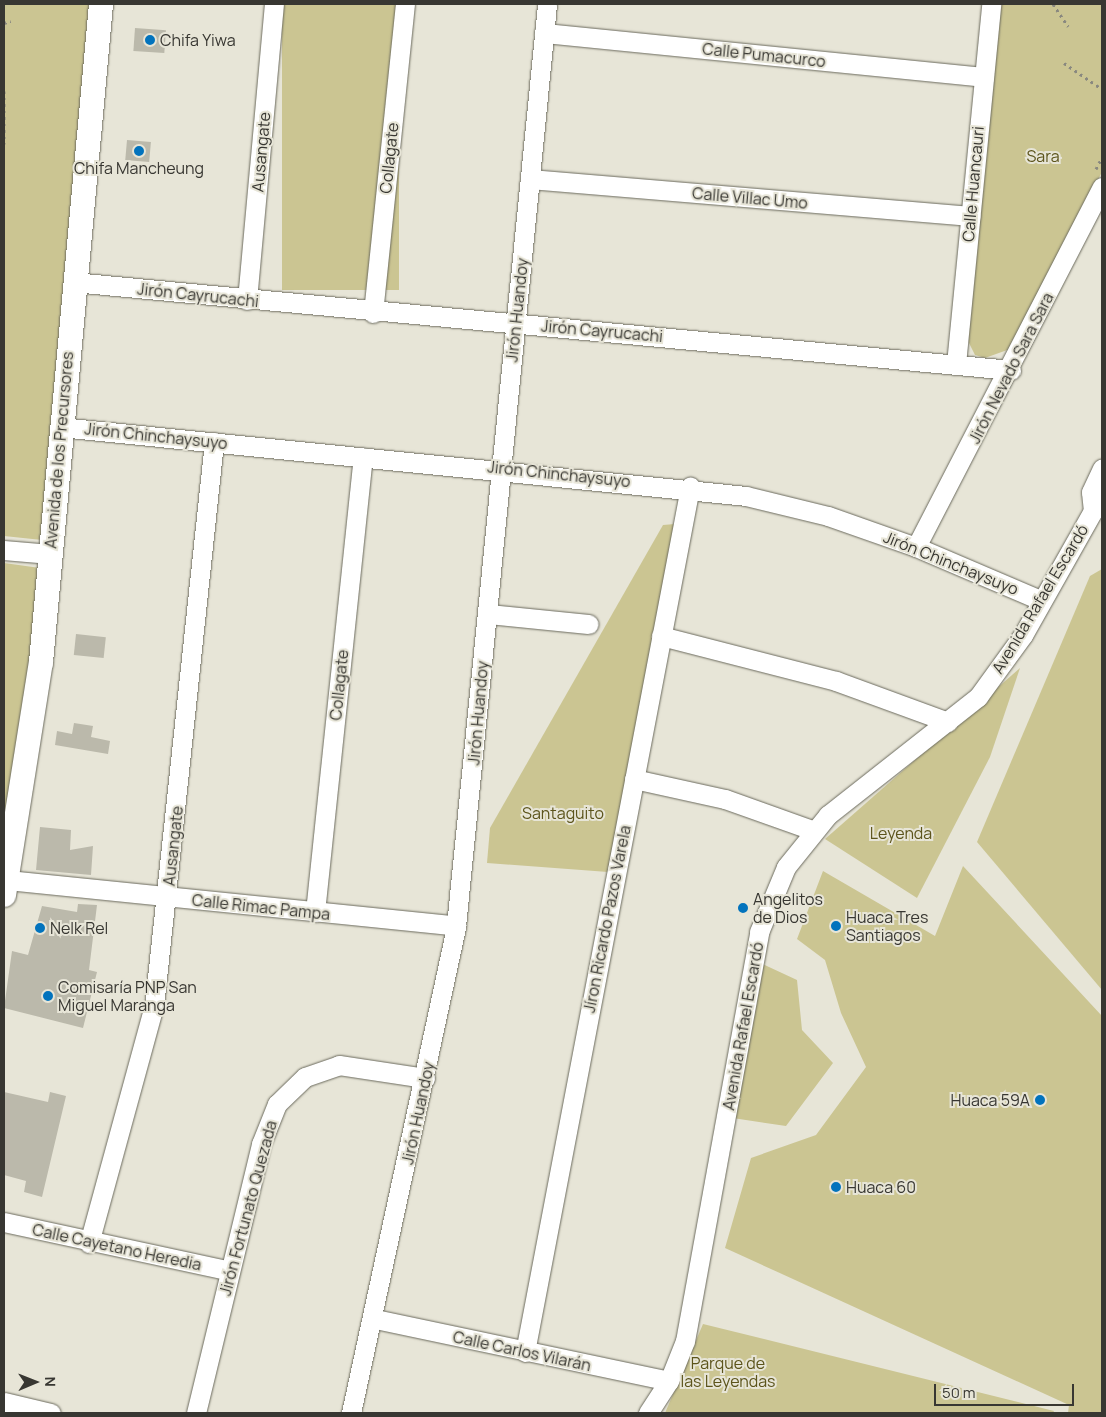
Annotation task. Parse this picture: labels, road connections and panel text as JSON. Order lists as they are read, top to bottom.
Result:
{
  "streets": {
    "main road": ["Avenida de los Precursores"],
    "street": [
      "Calle Pumacurco",
      "Ausangate",
      "Collagate",
      "Calle Huancauri",
      "Calle Villac Umo",
      "Jirón Cayrucachi",
      "Jirón Huandoy",
      "Jirón Nevado Sara Sara",
      "Jirón Chinchaysuyo",
      "Avenida Rafael Escardó",
      "Calle Rimac Pampa",
      "Jíron Ricardo Pazos Varela",
      "Jirón Fortunato Quezada",
      "Calle Cayetano Heredia",
      "Calle Carlos Vilarán"
    ]
  },
  "crossings": [
    ["Calle Pumacurco", "Calle Huancauri"],
    ["Calle Pumacurco", "Jirón Huandoy"],
    ["Ausangate", "Jirón Cayrucachi"],
    ["Ausangate", "Jirón Chinchaysuyo"],
    ["Ausangate", "Calle Rimac Pampa"],
    ["Ausangate", "Calle Cayetano Heredia"],
    ["Collagate", "Jirón Cayrucachi"],
    ["Collagate", "Jirón Chinchaysuyo"],
    ["Collagate", "Calle Rimac Pampa"],
    ["Calle Huancauri", "Calle Villac Umo"],
    ["Calle Huancauri", "Jirón Cayrucachi"],
    ["Calle Villac Umo", "Jirón Huandoy"],
    ["Jirón Cayrucachi", "Jirón Huandoy"],
    ["Jirón Cayrucachi", "Jirón Nevado Sara Sara"],
    ["Jirón Cayrucachi", "Avenida de los Precursores"],
    ["Jirón Huandoy", "Jirón Chinchaysuyo"],
    ["Jirón Huandoy", "Calle Rimac Pampa"],
    ["Jirón Huandoy", "Jirón Fortunato Quezada"],
    ["Jirón Huandoy", "Calle Carlos Vilarán"],
    ["Jirón Nevado Sara Sara", "Jirón Chinchaysuyo"],
    ["Jirón Chinchaysuyo", "Avenida de los Precursores"],
    ["Jirón Chinchaysuyo", "Avenida Rafael Escardó"],
    ["Jirón Chinchaysuyo", "Jíron Ricardo Pazos Varela"],
    ["Avenida de los Precursores", "Calle Rimac Pampa"],
    ["Avenida Rafael Escardó", "Calle Carlos Vilarán"],
    ["Jíron Ricardo Pazos Varela", "Calle Carlos Vilarán"],
    ["Jirón Fortunato Quezada", "Calle Cayetano Heredia"]
  ],
  "parks": [
    "Sara",
    "Santaguito",
    "Leyenda",
    "Parque de las Leyendas"
  ],
  "places": [
    "Chifa Yiwa",
    "Chifa Mancheung",
    "Angelitos de Dios",
    "Huaca Tres Santiagos",
    "Nelk Rel",
    "Comisaría PNP San Miguel Maranga",
    "Huaca 59A",
    "Huaca 60"
  ],
  "scale_bar": "50 m",
  "north": "right"
}
